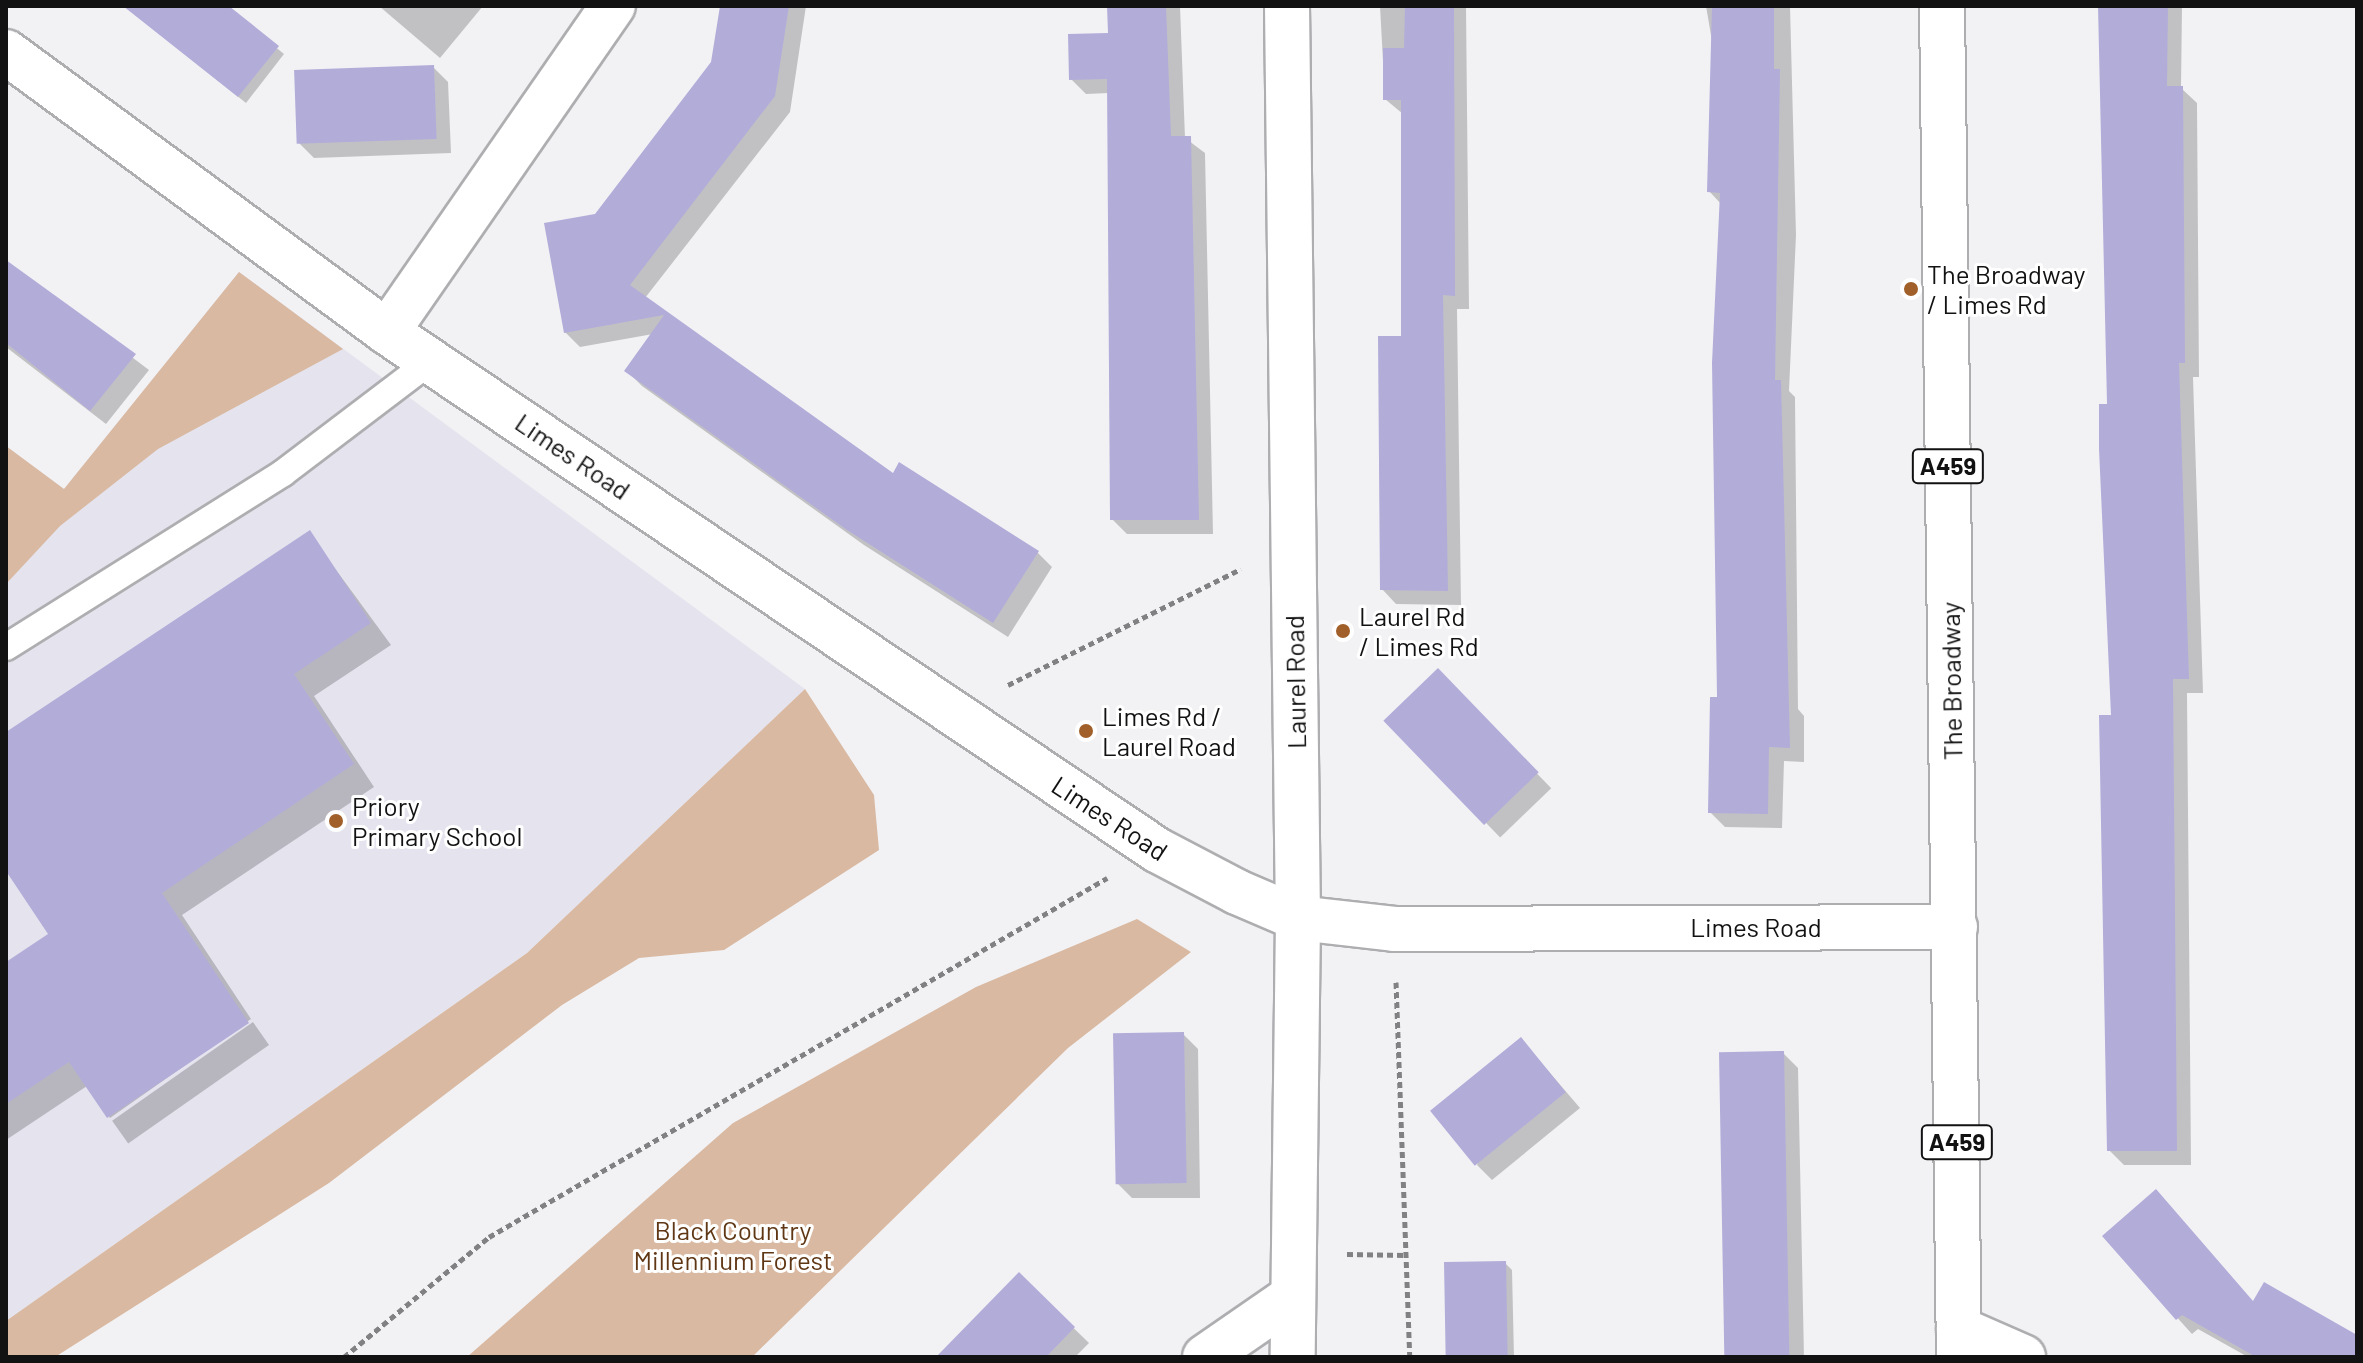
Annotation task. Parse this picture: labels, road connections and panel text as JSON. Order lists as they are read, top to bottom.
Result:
{
  "streets": {
    "street": [
      "Limes Road",
      "A459",
      "The Broadway",
      "Laurel Road"
    ]
  },
  "crossings": [
    ["Limes Road", "The Broadway"],
    ["Limes Road", "Laurel Road"]
  ],
  "parks": ["Black Country Millennium Forest"],
  "places": [
    "The Broadway / Limes Rd",
    "Laurel Rd / Limes Rd",
    "Limes Rd / Laurel Road",
    "Priory Primary School"
  ]
}
